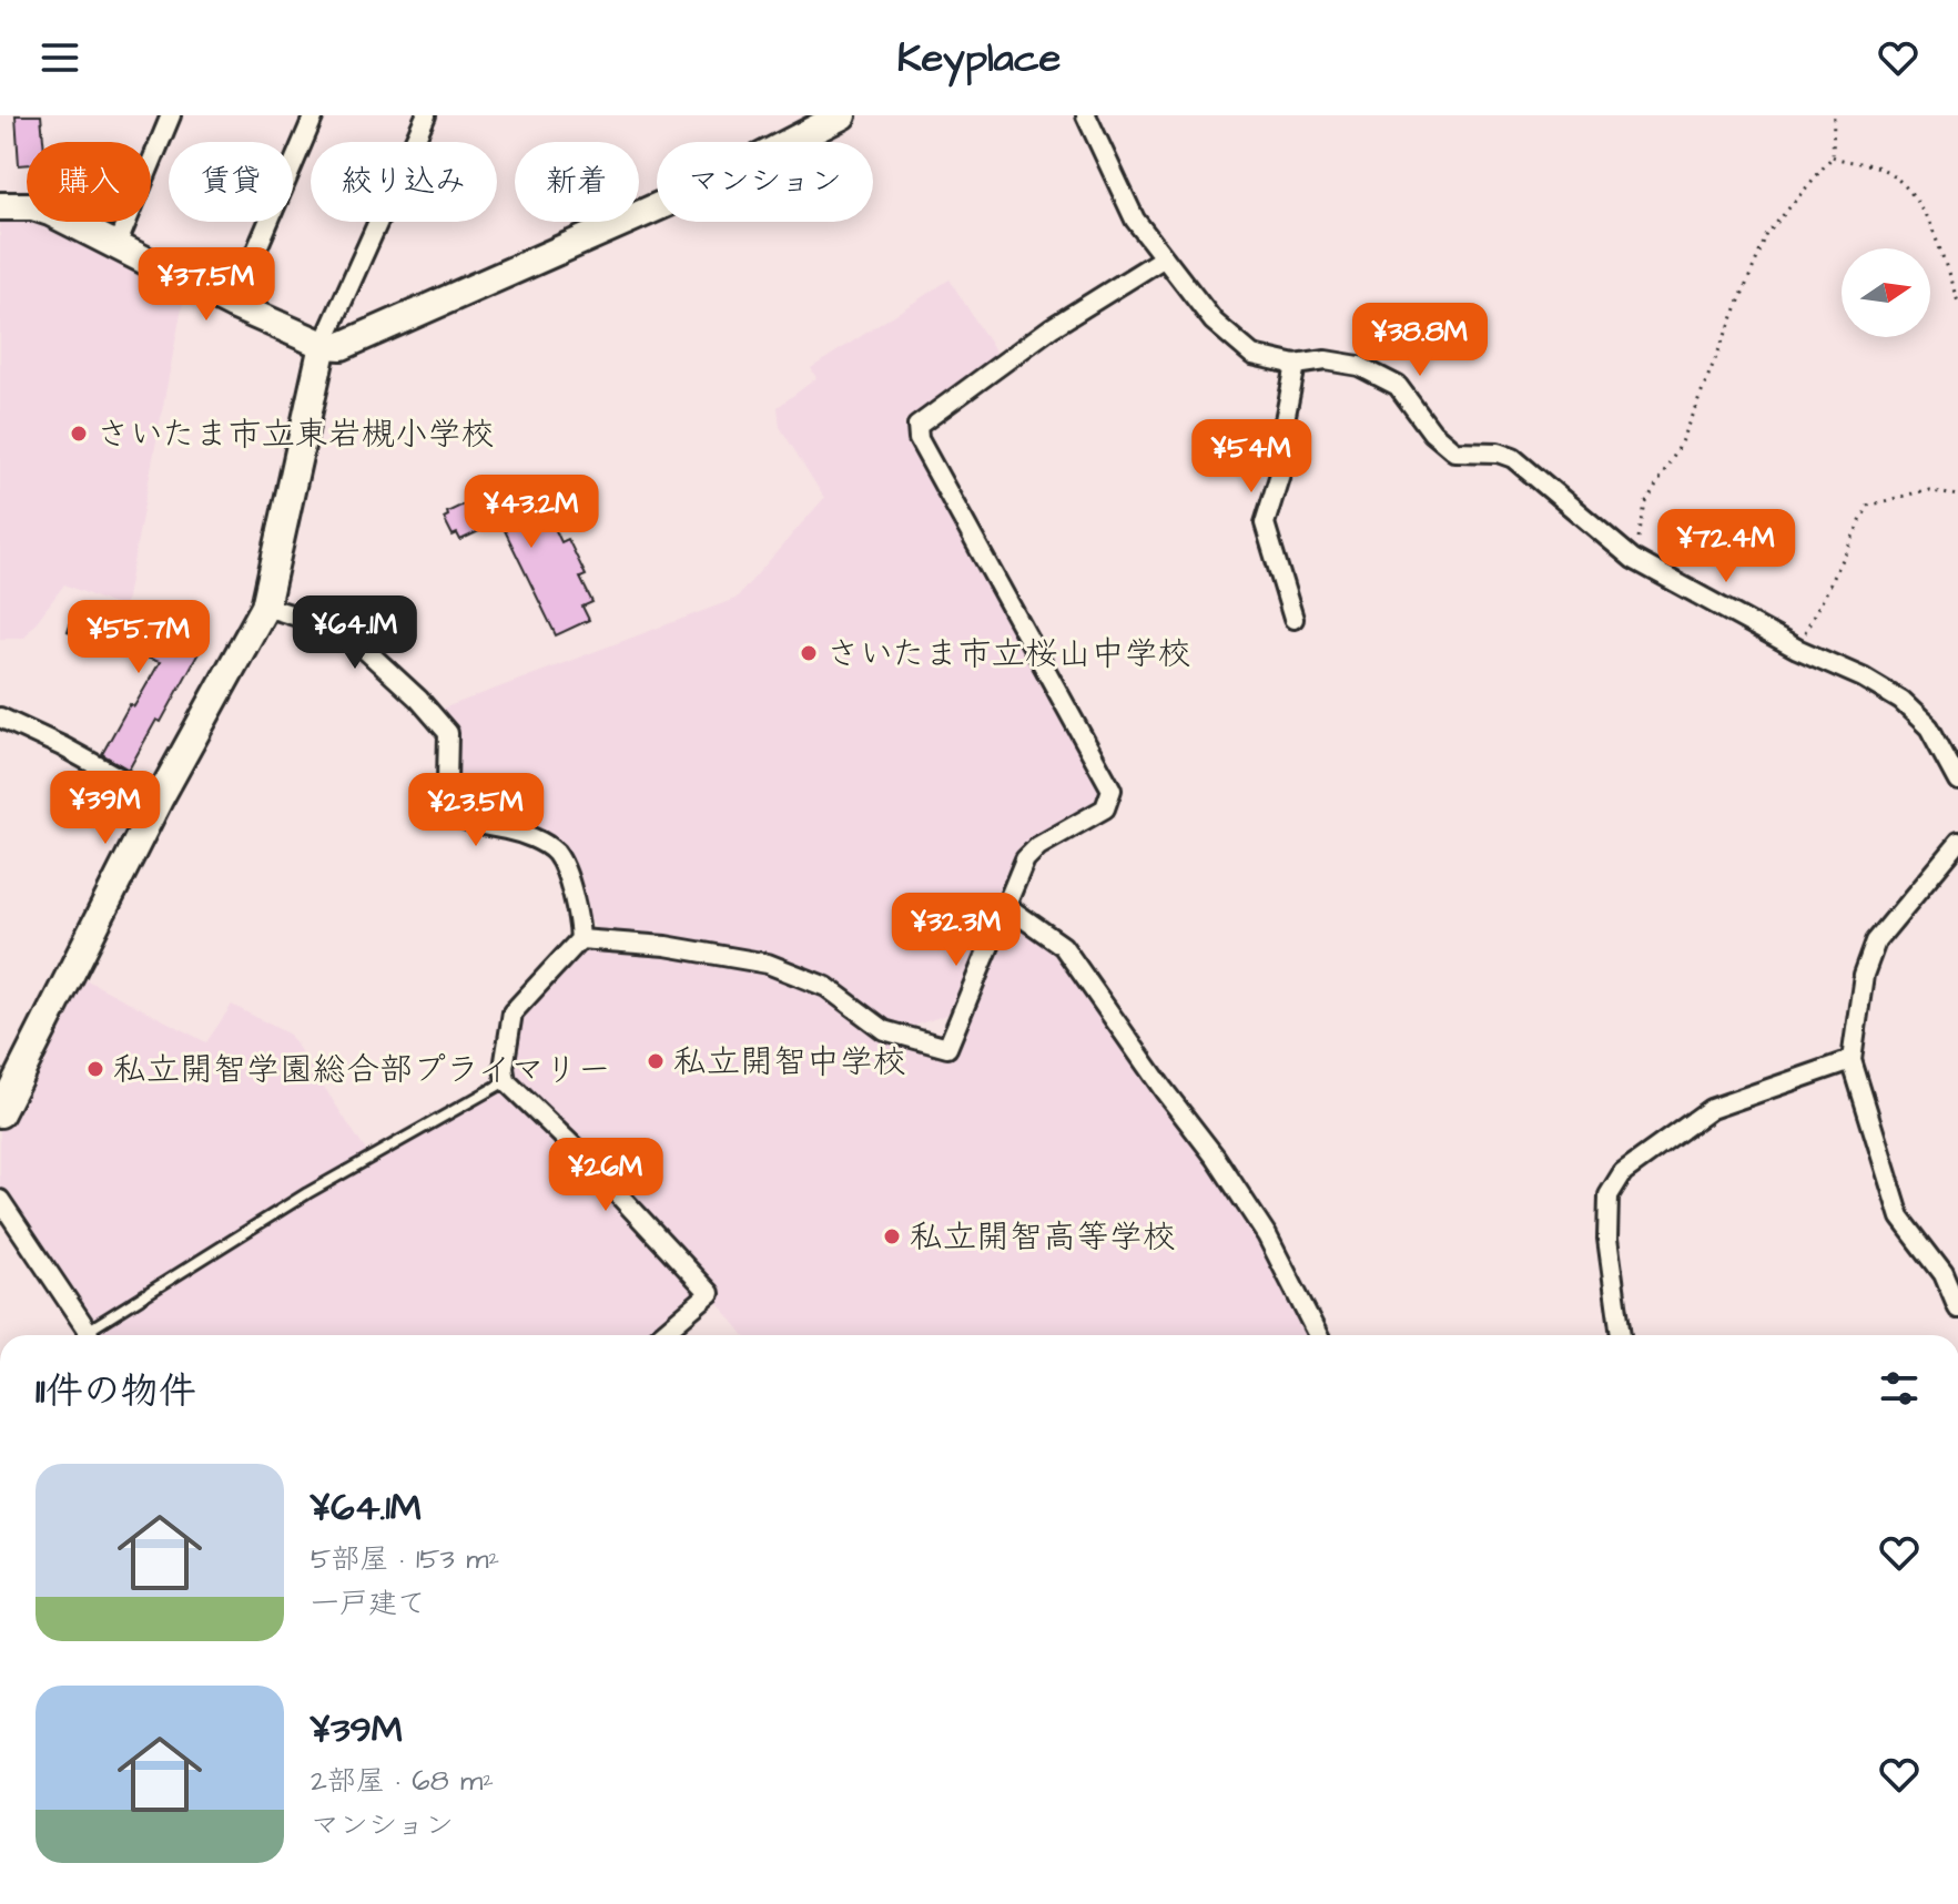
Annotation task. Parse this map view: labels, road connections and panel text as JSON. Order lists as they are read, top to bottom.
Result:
{
  "places": [
    "さいたま市立東岩槻小学校",
    "さいたま市立桜山中学校",
    "私立開智中学校",
    "私立開智学園総合部プライマリー",
    "私立開智高等学校"
  ],
  "north": "right",
  "page": {
    "header": "Keyplace",
    "chip": [
      "購入",
      "賃貸",
      "絞り込み",
      "新着",
      "マンション"
    ],
    "price": [
      "¥37.5M",
      "¥38.8M",
      "¥54M",
      "¥43.2M",
      "¥72.4M",
      "¥64.1M",
      "¥55.7M",
      "¥39M",
      "¥23.5M",
      "¥32.3M",
      "¥26M"
    ],
    "heading": "11件の物件",
    "list": [
      {
        "name": "¥64.1M",
        "note": "5部屋 · 153 m² · 一戸建て"
      },
      {
        "name": "¥39M",
        "note": "2部屋 · 68 m² · マンション"
      }
    ]
  }
}
